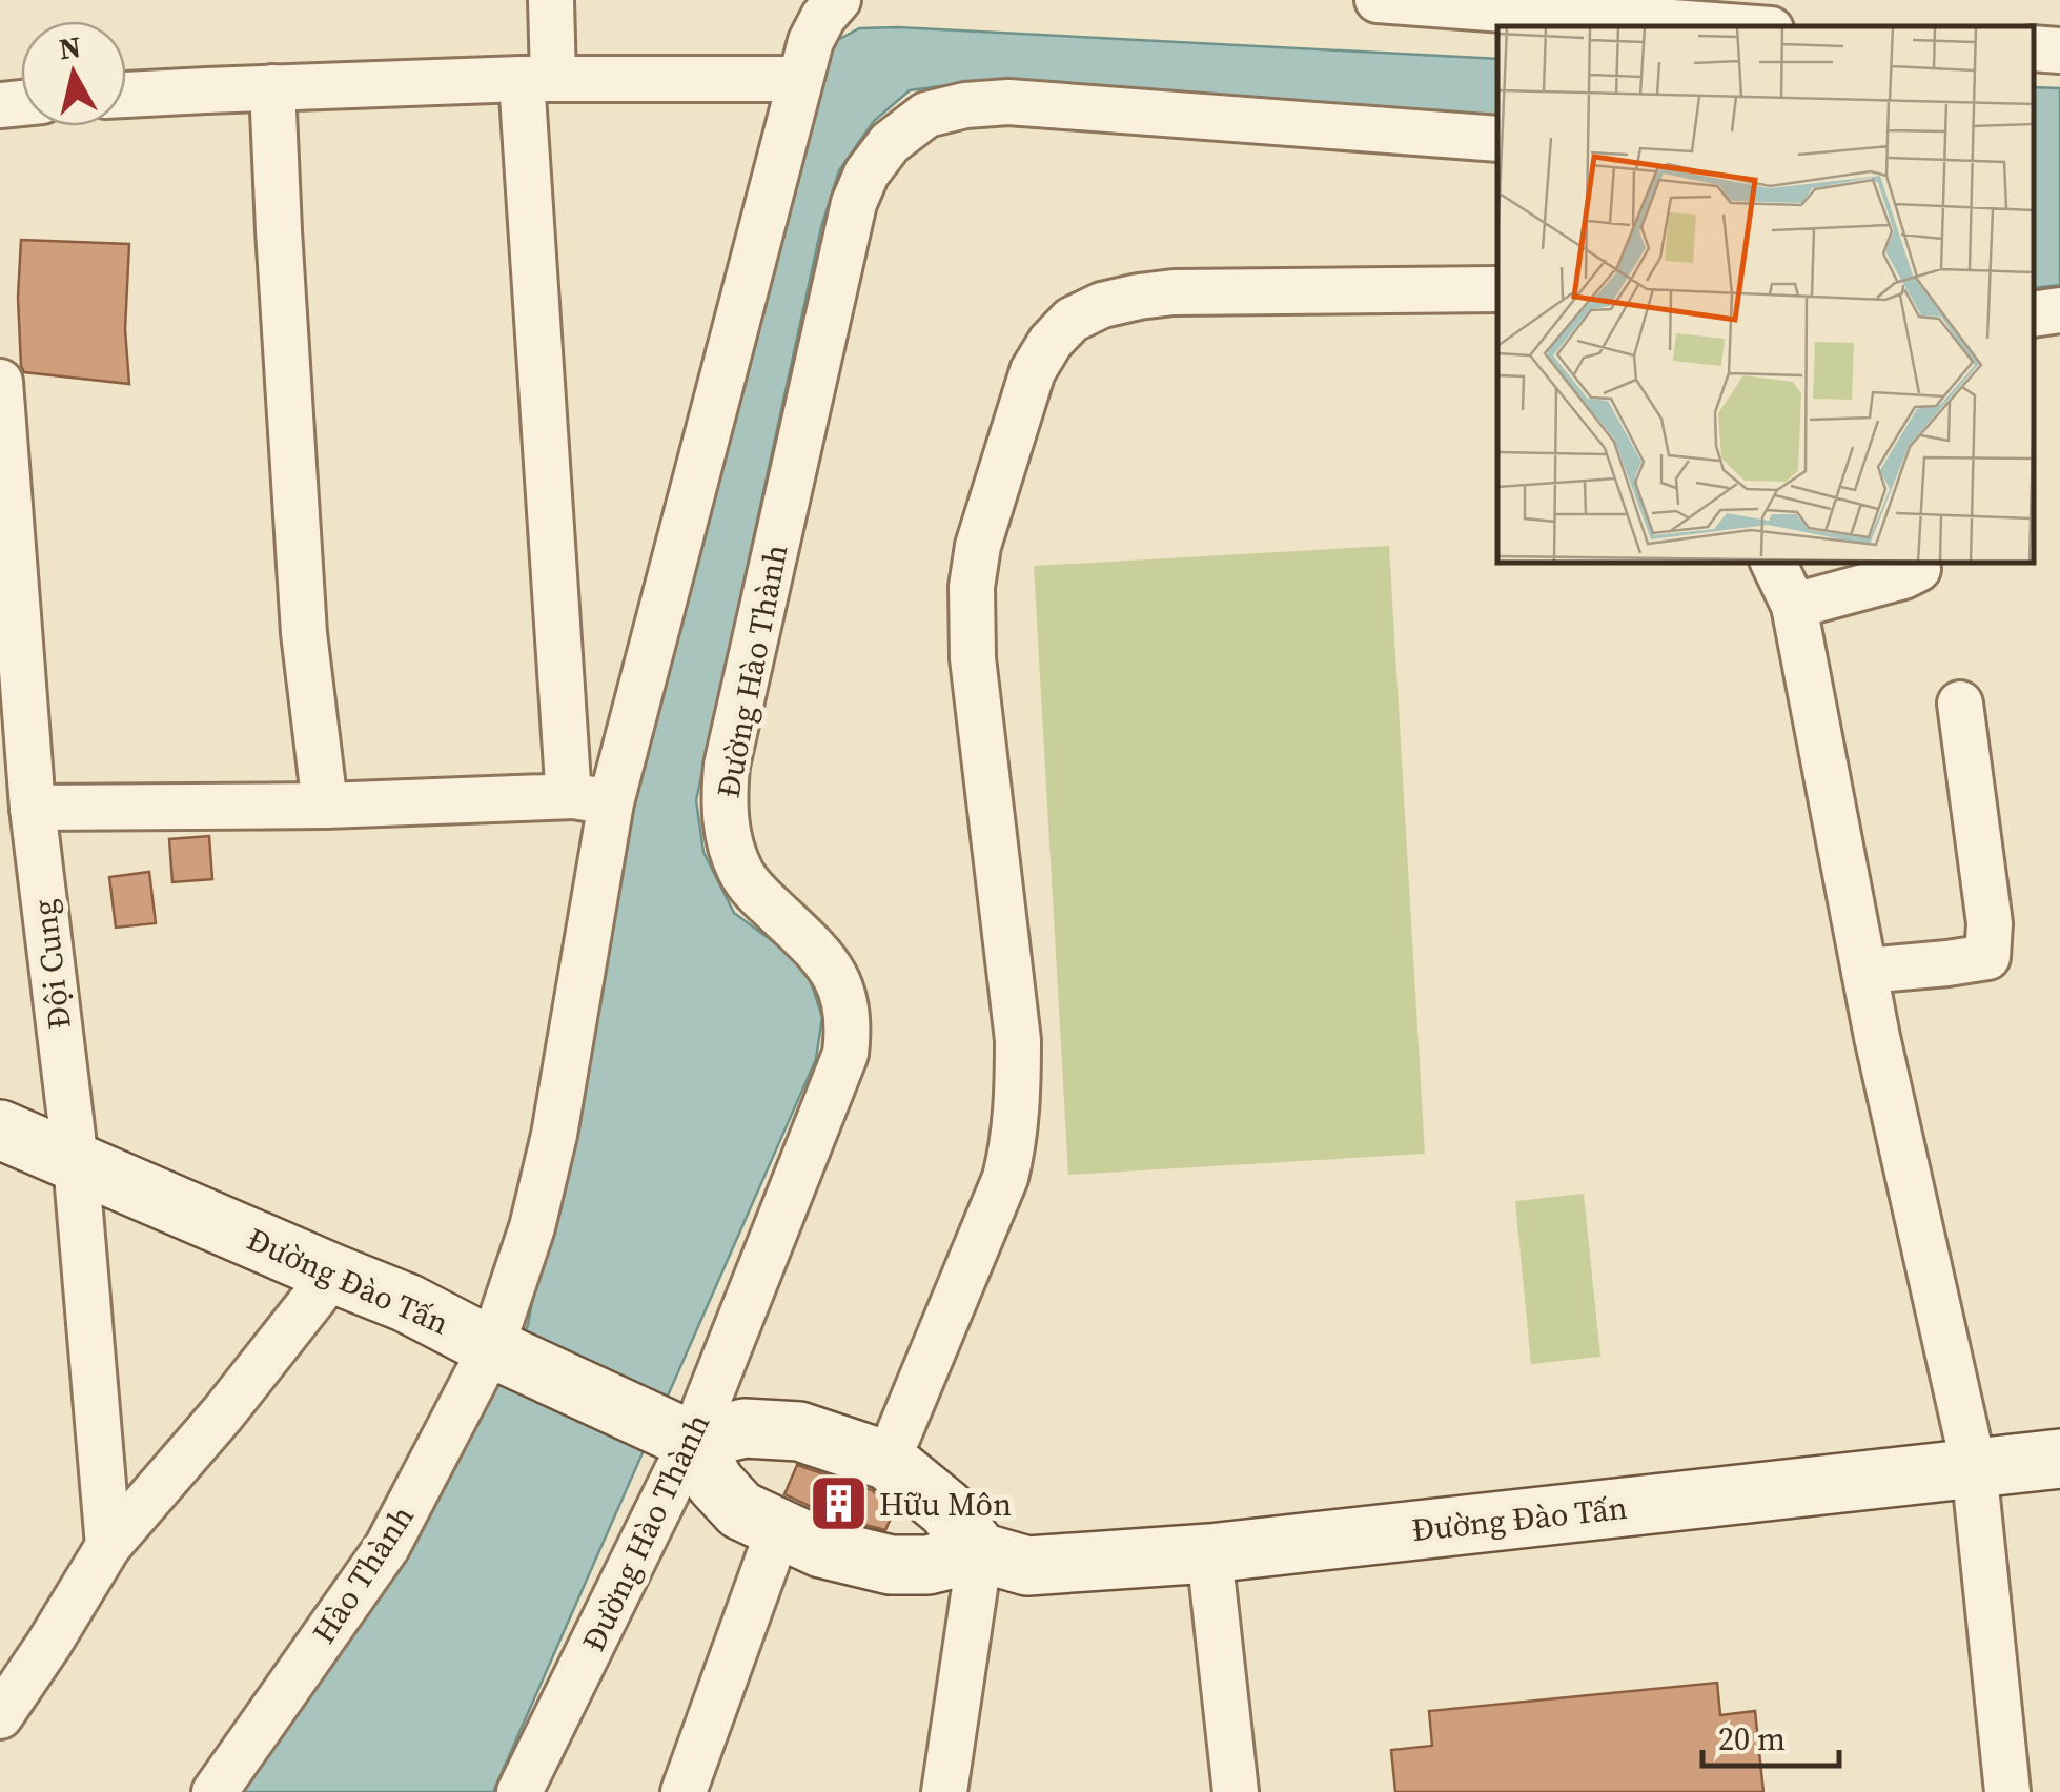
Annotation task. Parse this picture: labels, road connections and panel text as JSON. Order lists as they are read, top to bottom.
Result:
{
  "streets": {
    "street": [
      "Đường Hào Thành",
      "Đội Cung",
      "Đường Đào Tấn",
      "Hào Thành"
    ]
  },
  "crossings": [
    ["Đường Hào Thành", "Đường Đào Tấn"],
    ["Đội Cung", "Đường Đào Tấn"],
    ["Đường Đào Tấn", "Hào Thành"]
  ],
  "places": {
    "building": ["Hữu Môn"]
  },
  "scale_bar": "20 m",
  "north": "top"
}
